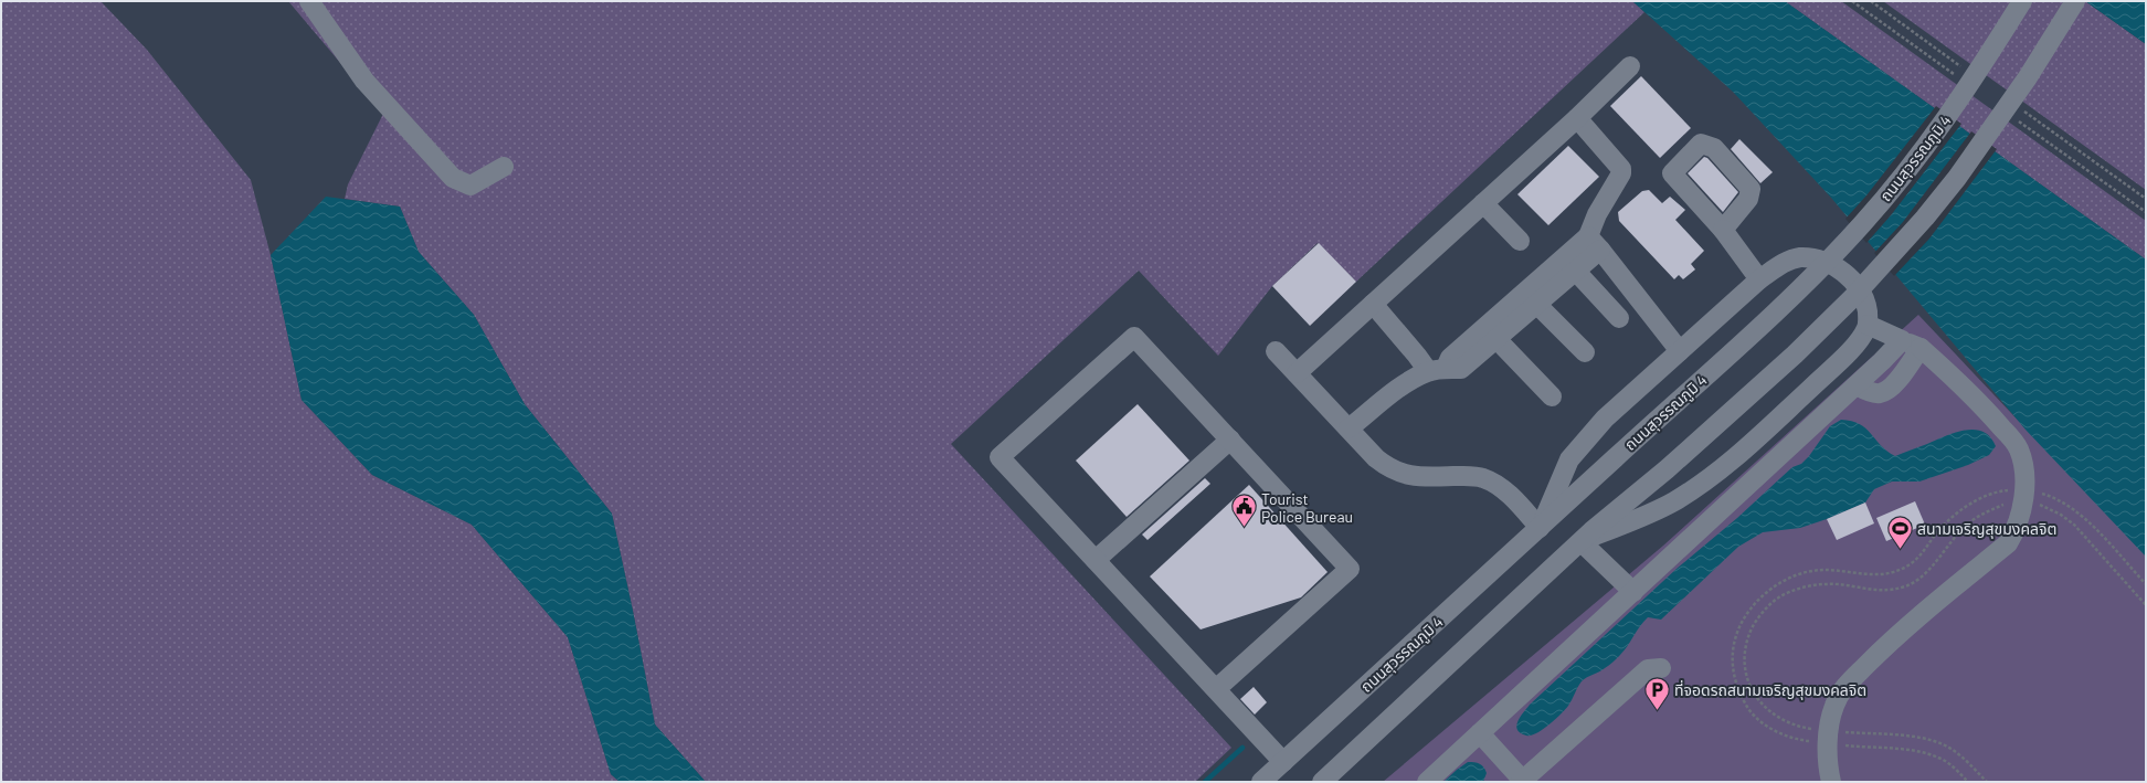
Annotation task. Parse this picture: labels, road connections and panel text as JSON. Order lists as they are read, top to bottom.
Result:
{
  "streets": {
    "street": ["ถนนสุวรรณภูมิ 4"]
  },
  "places": {
    "public building": ["Tourist Police Bureau"],
    "sports": ["สนามเจริญสุขมงคลจิต"],
    "parking": ["ที่จอดรถสนามเจริญสุขมงคลจิต"]
  }
}
